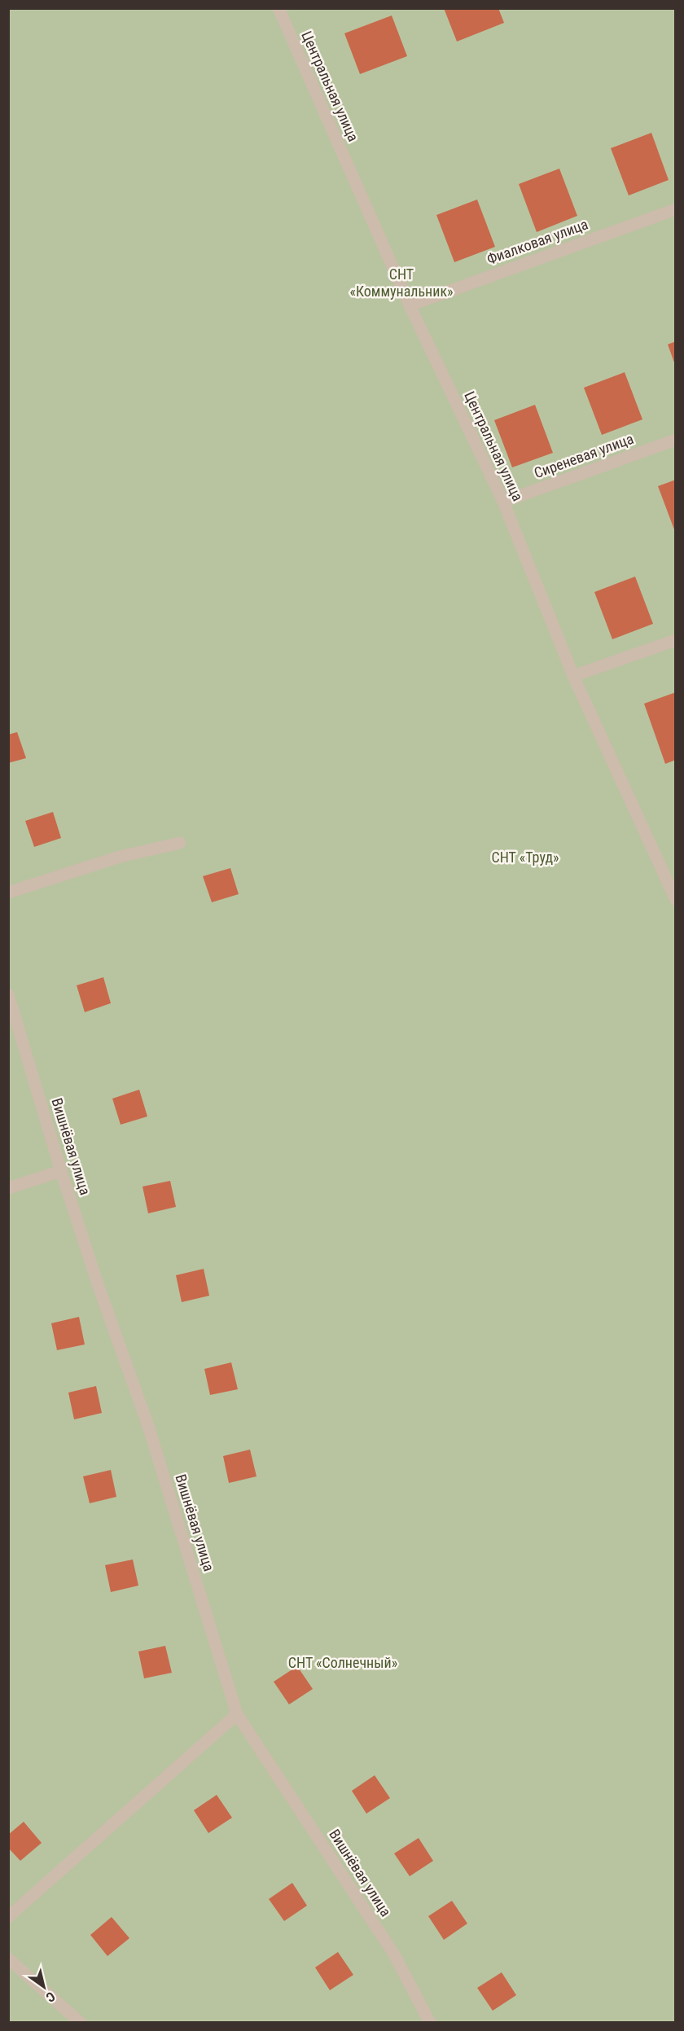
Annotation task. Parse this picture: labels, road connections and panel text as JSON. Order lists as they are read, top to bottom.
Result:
{
  "streets": {
    "street": [
      "Центральная улица",
      "Фиалковая улица",
      "Сиреневая улица",
      "Вишнёвая улица"
    ]
  },
  "crossings": [
    ["Центральная улица", "Фиалковая улица"],
    ["Центральная улица", "Сиреневая улица"]
  ],
  "parks": ["СНТ «Коммунальник»", "СНТ «Труд»", "СНТ «Солнечный»"],
  "north": "bottom right"
}
